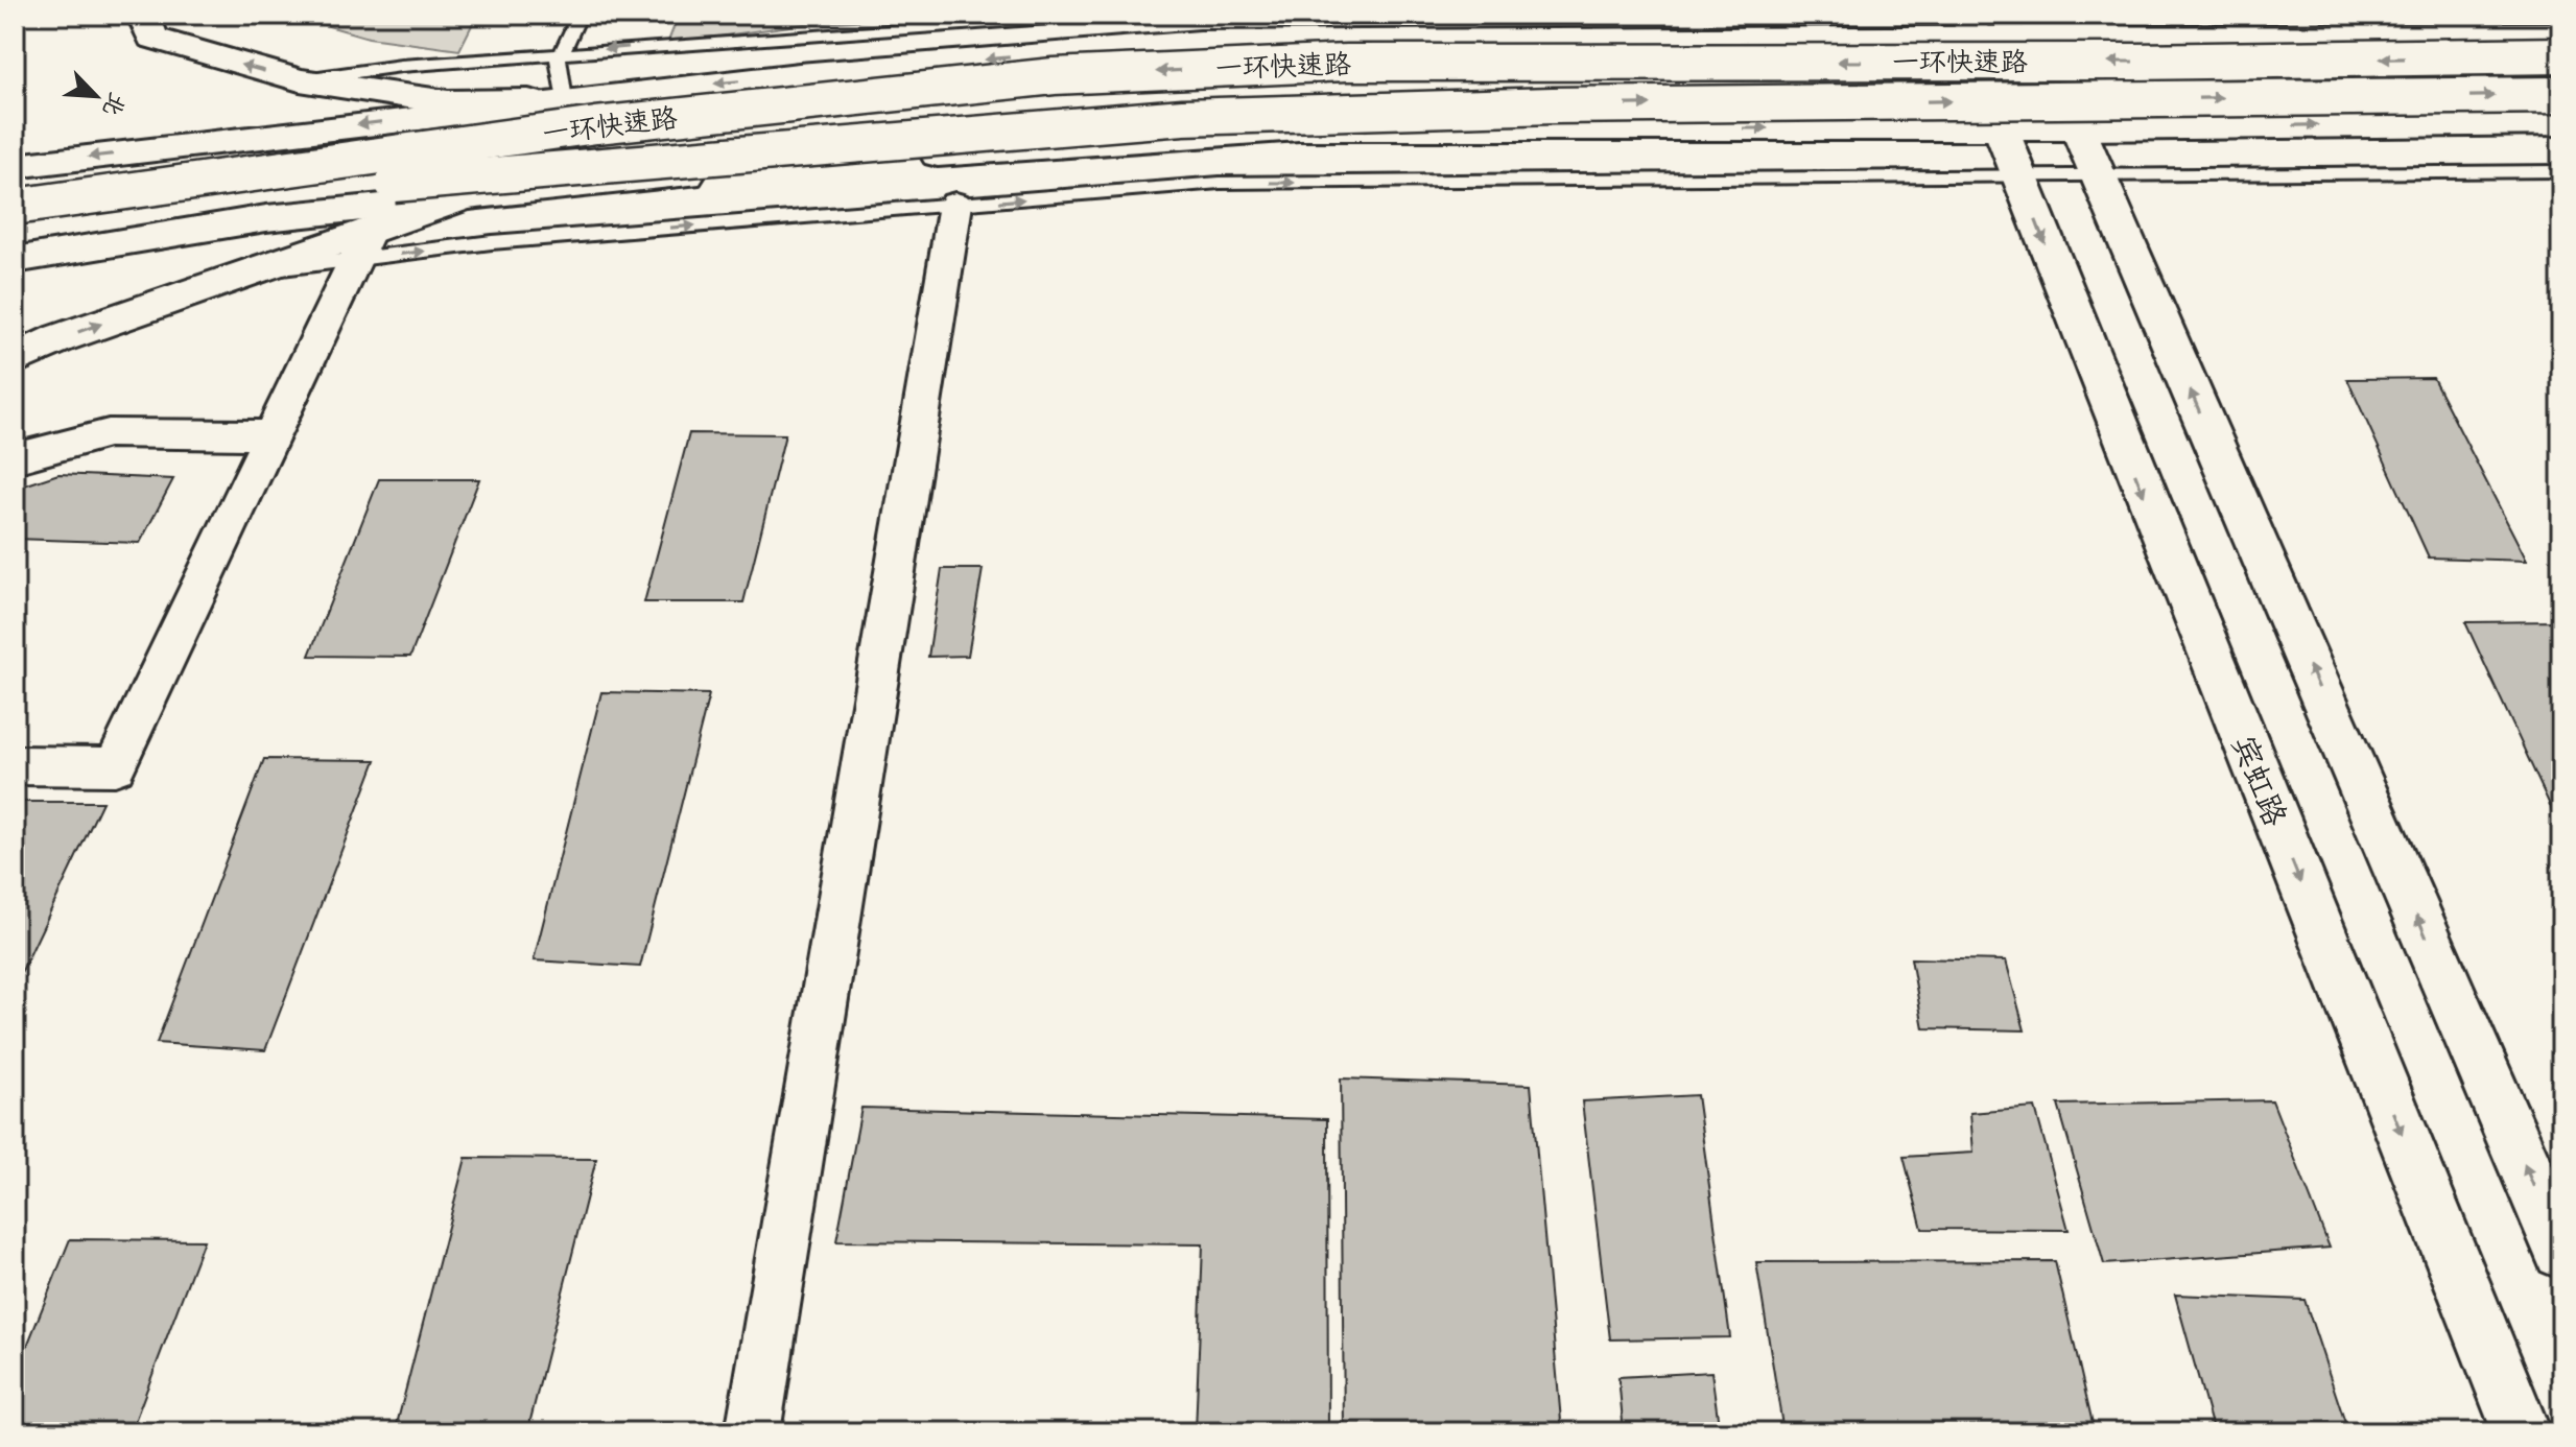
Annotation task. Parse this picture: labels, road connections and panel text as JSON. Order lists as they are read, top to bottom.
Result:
{
  "streets": {
    "main road": ["一环快速路", "宾虹路"]
  },
  "north": "bottom right"
}
